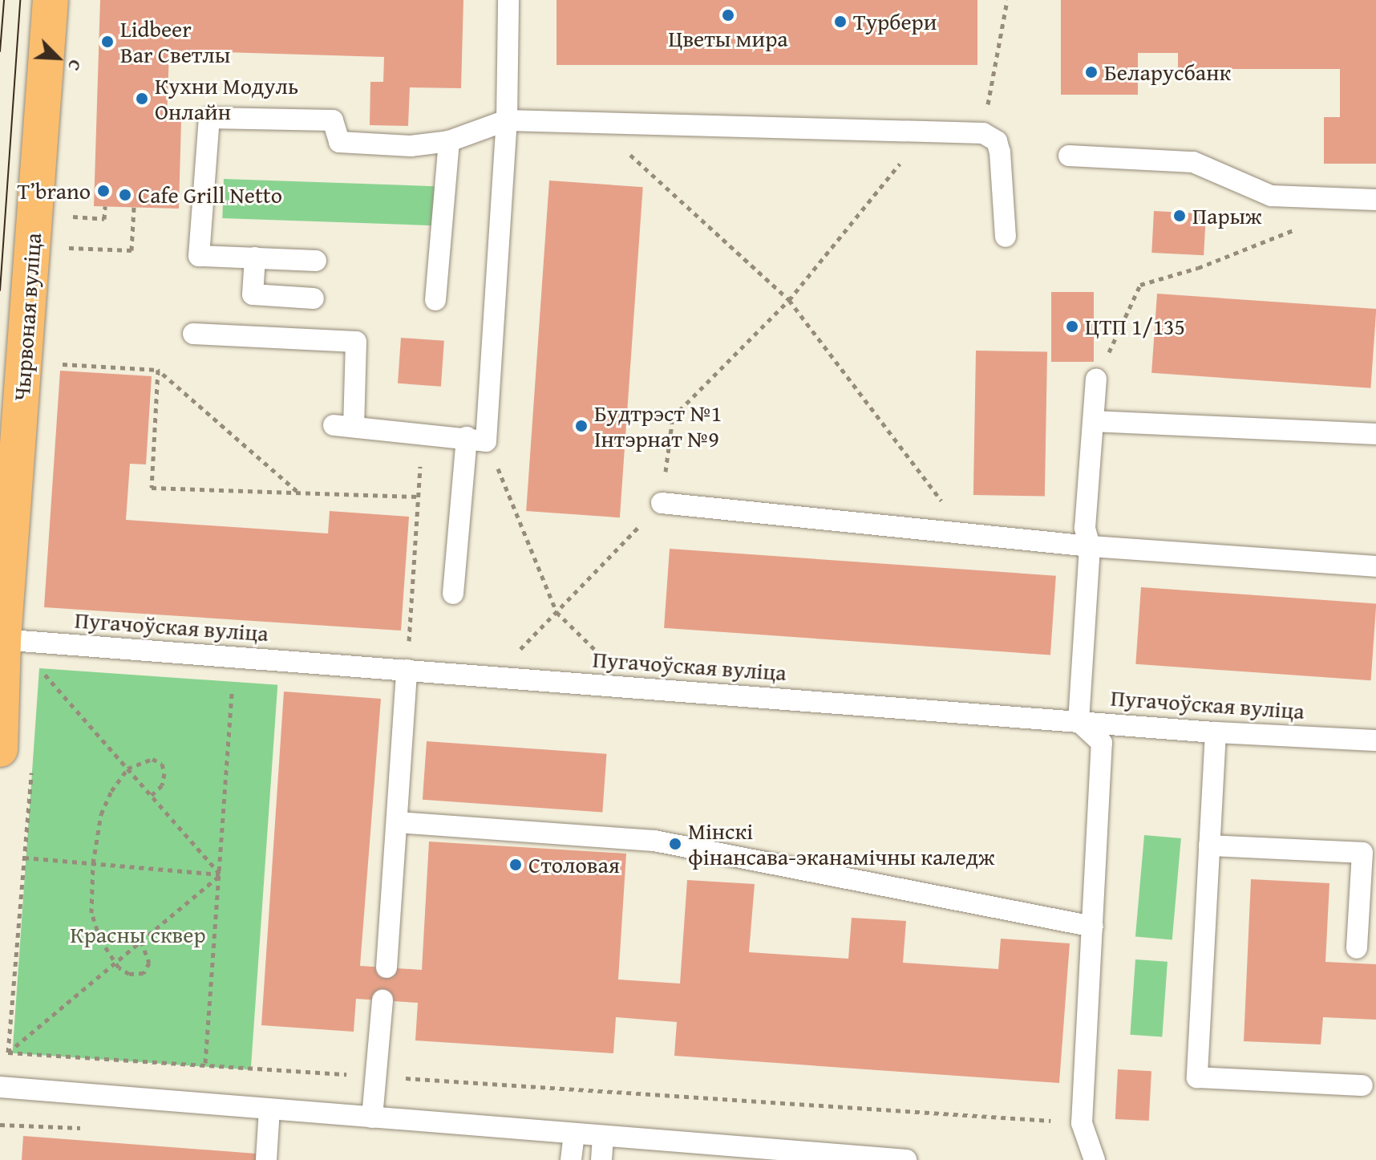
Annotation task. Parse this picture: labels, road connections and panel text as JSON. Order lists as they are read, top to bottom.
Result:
{
  "streets": {
    "main road": ["Чырвоная вуліца"],
    "lane": ["Пугачоўская вуліца"]
  },
  "crossings": [
    ["Чырвоная вуліца", "Пугачоўская вуліца"]
  ],
  "parks": ["Красны сквер"],
  "places": [
    "Цветы мира",
    "Турбери",
    "Lidbeer Bar Светлы",
    "Беларусбанк",
    "Кухни Модуль Онлайн",
    "T’brano",
    "Cafe Grill Netto",
    "Парыж",
    "ЦТП 1/135",
    "Будтрэст №1 Інтэрнат №9",
    "Мінскі фінансава-эканамічны каледж",
    "Столовая"
  ],
  "north": "bottom right"
}
